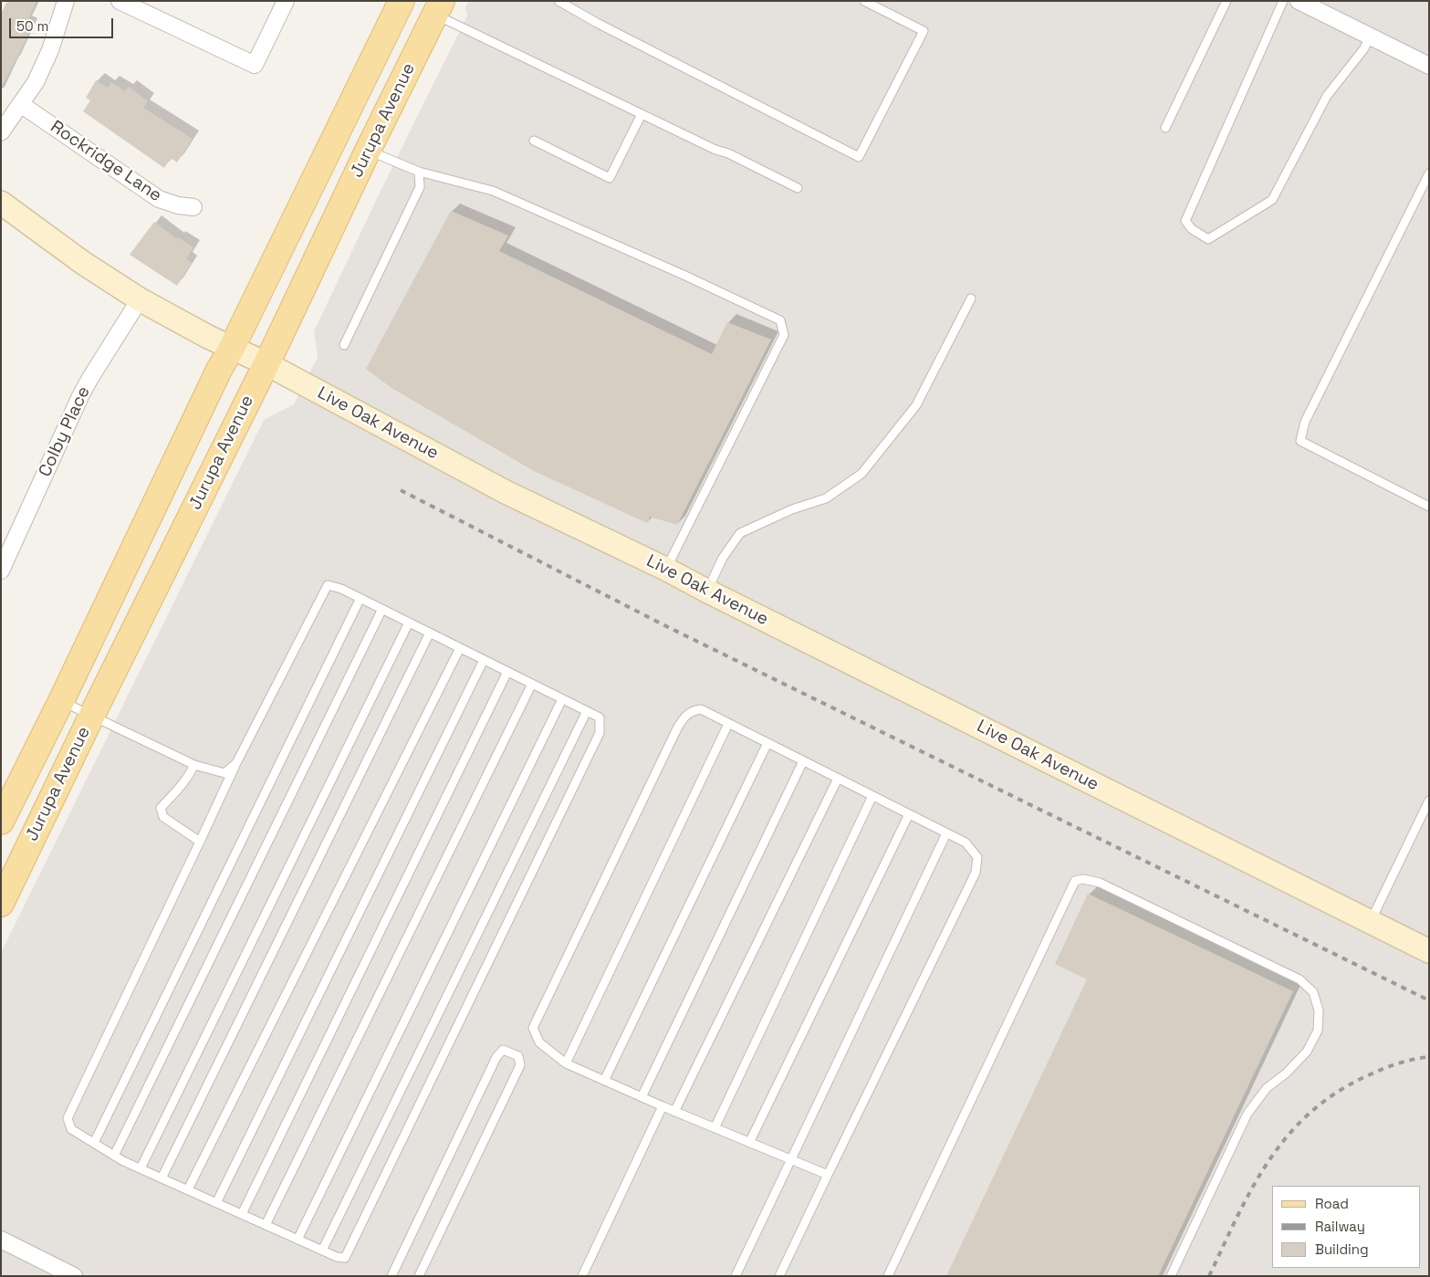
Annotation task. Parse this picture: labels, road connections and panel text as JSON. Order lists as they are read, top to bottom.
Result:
{
  "streets": {
    "main road": ["Jurupa Avenue"],
    "street": ["Rockridge Lane", "Live Oak Avenue", "Colby Place"]
  },
  "crossings": [
    ["Jurupa Avenue", "Live Oak Avenue"],
    ["Live Oak Avenue", "Colby Place"]
  ],
  "legend": ["Road", "Railway", "Building"],
  "scale_bar": "50 m"
}
